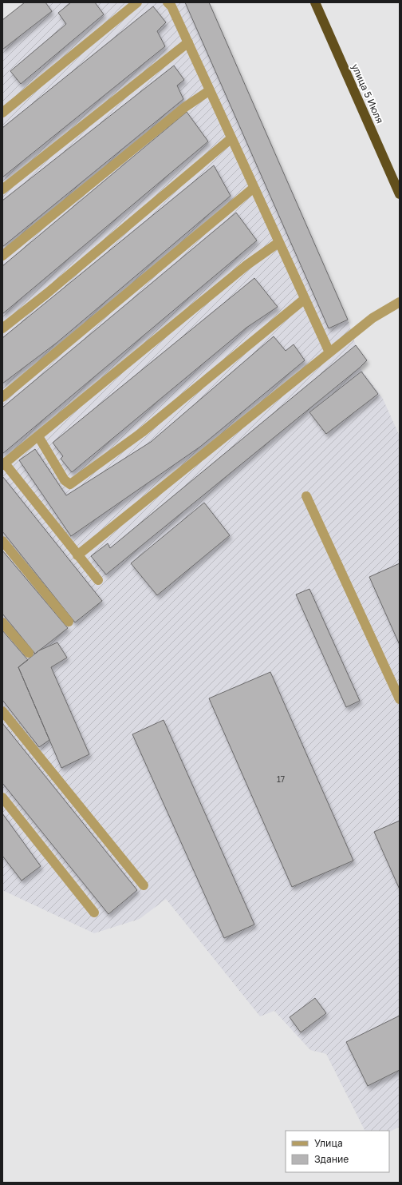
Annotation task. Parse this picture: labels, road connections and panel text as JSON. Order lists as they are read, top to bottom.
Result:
{
  "streets": {
    "highway": ["улица 5 Июля"]
  },
  "house_numbers": ["17"],
  "legend": ["Улица", "Здание"]
}
